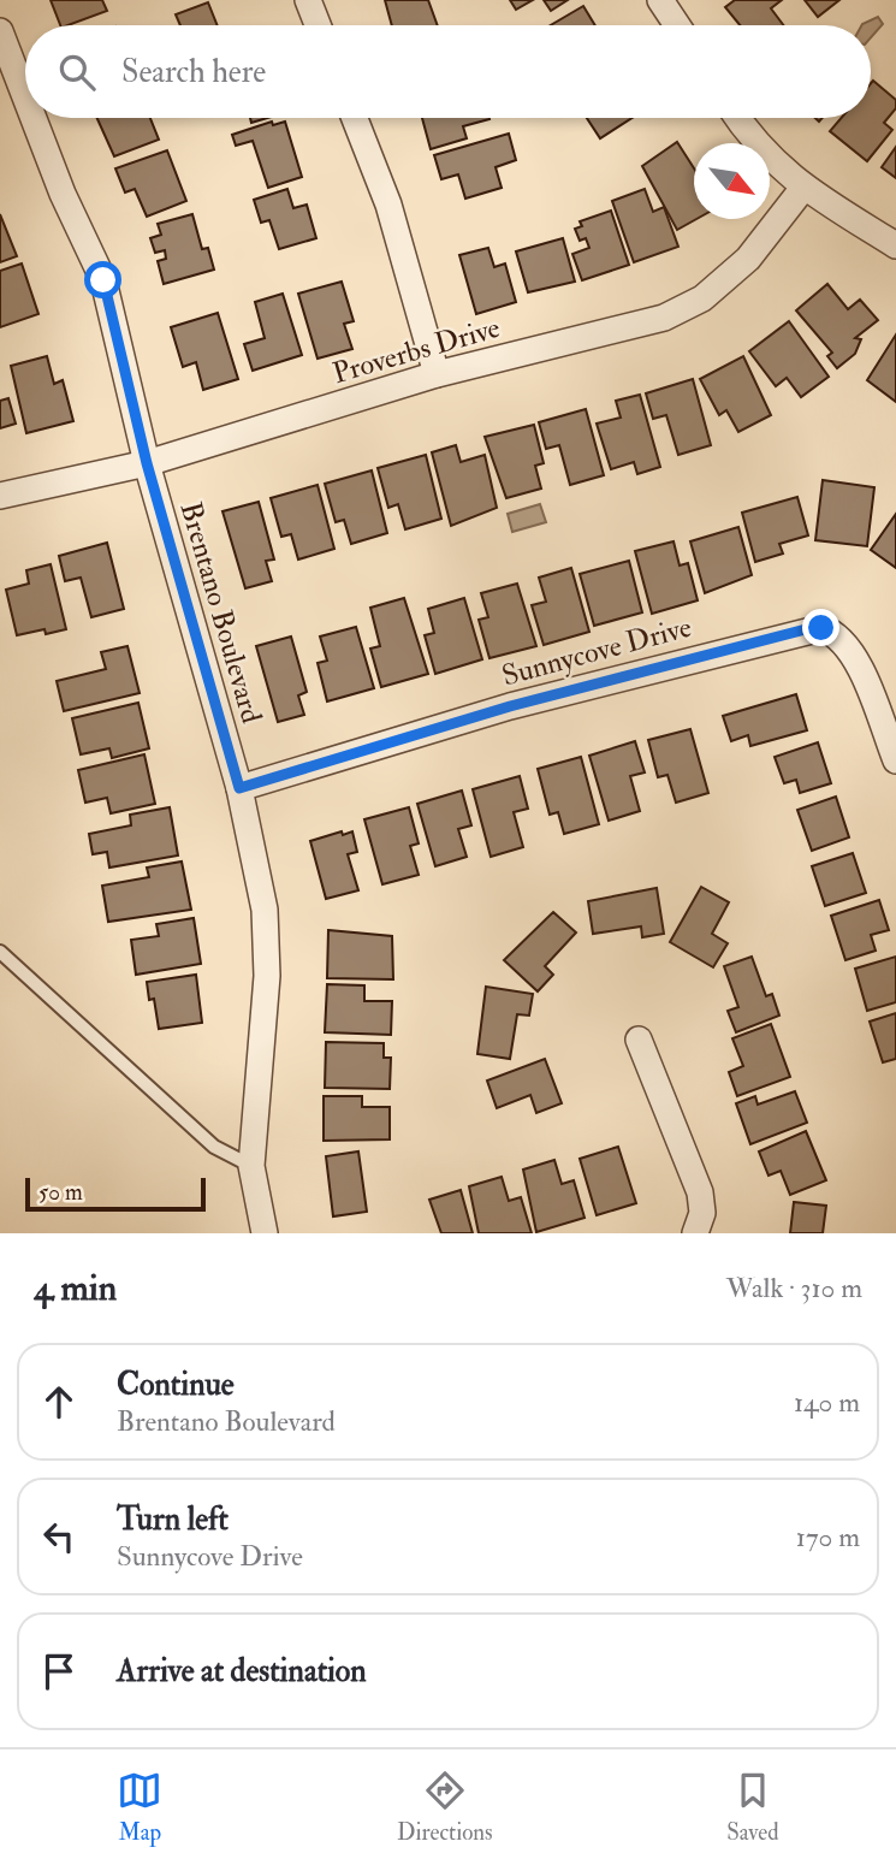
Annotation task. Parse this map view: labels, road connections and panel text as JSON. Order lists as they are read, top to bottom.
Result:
{
  "streets": {
    "street": ["Proverbs Drive", "Brentano Boulevard", "Sunnycove Drive"]
  },
  "crossings": [
    ["Proverbs Drive", "Brentano Boulevard"],
    ["Brentano Boulevard", "Sunnycove Drive"]
  ],
  "scale_bar": "50 m",
  "north": "bottom right",
  "page": {
    "search": "Search here",
    "scale": "50 m",
    "heading": ["4 min", "Walk · 310 m"],
    "list": [
      ["Continue", "Brentano Boulevard", "140 m"],
      ["Turn left", "Sunnycove Drive", "170 m"],
      "Arrive at destination"
    ],
    "nav": ["Map", "Directions", "Saved"]
  }
}
